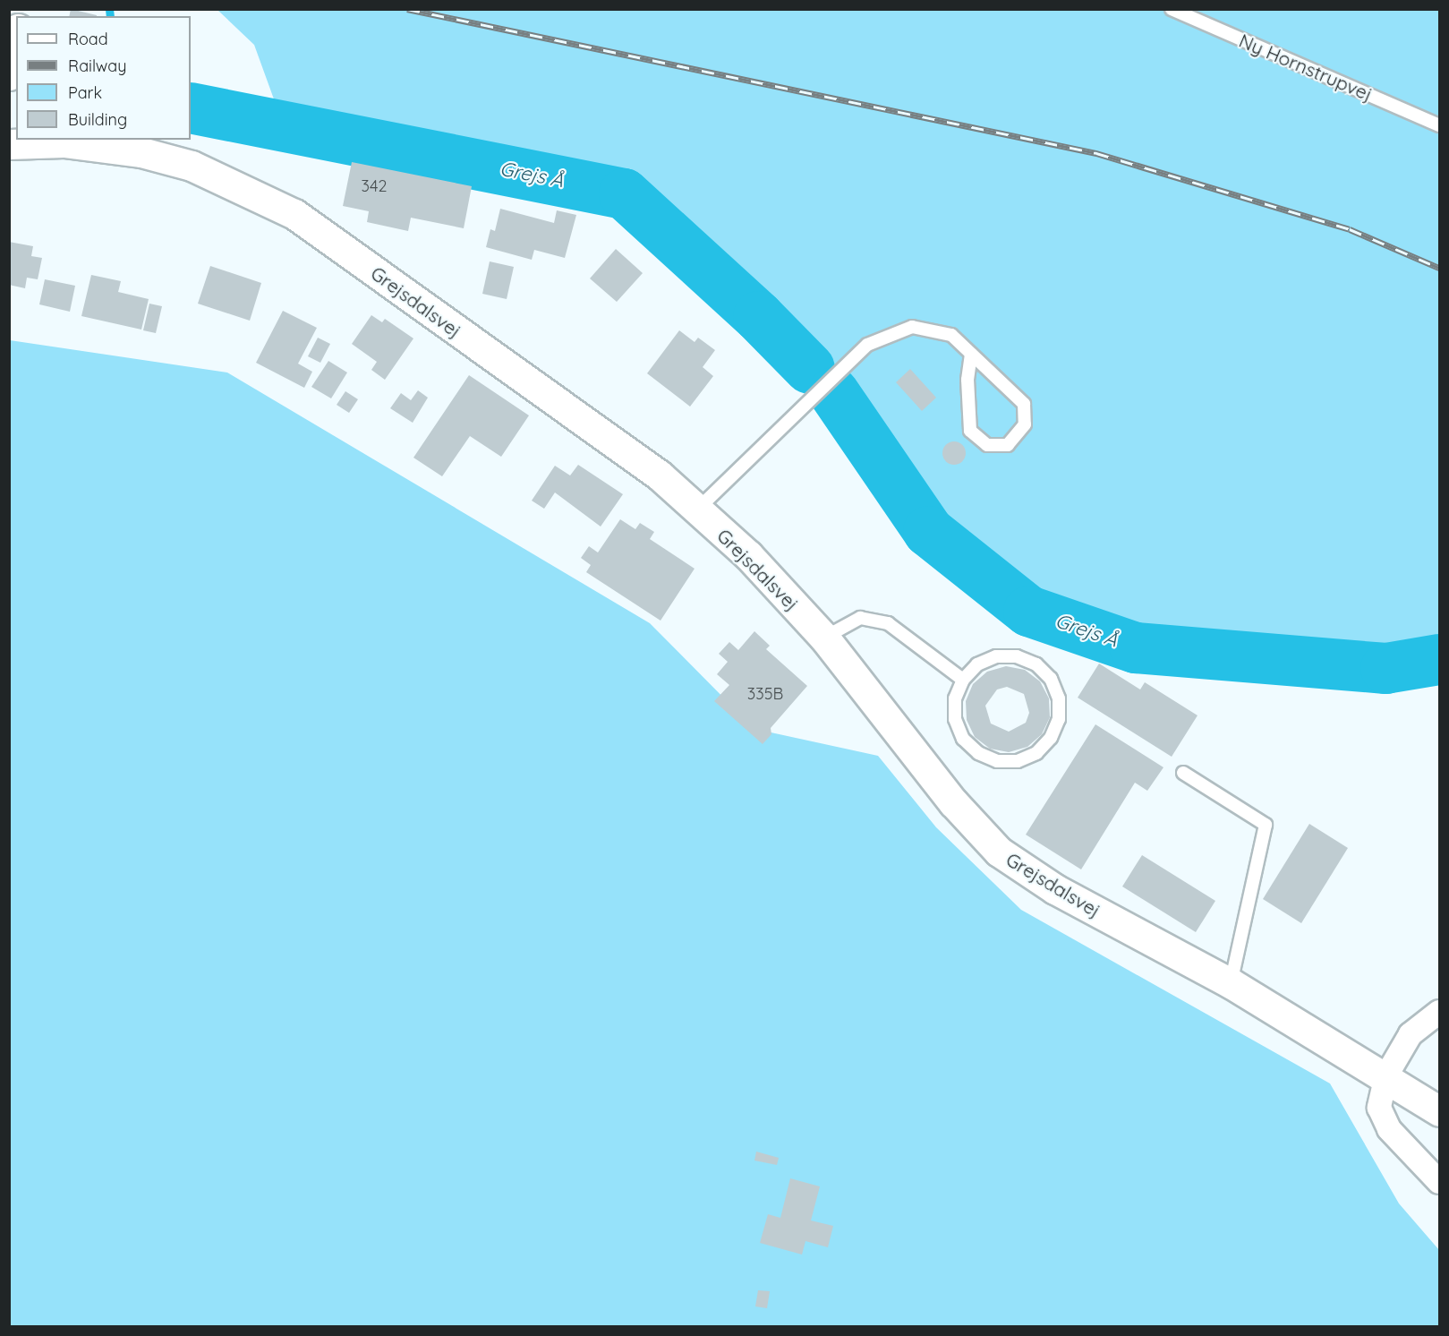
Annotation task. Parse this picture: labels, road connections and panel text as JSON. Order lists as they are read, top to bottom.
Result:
{
  "streets": {
    "street": ["Grejsdalsvej"],
    "lane": ["Ny Hornstrupvej"]
  },
  "water": ["Grejs Å"],
  "house_numbers": ["342", "335B"],
  "legend": [
    "Road",
    "Railway",
    "Park",
    "Building"
  ]
}
